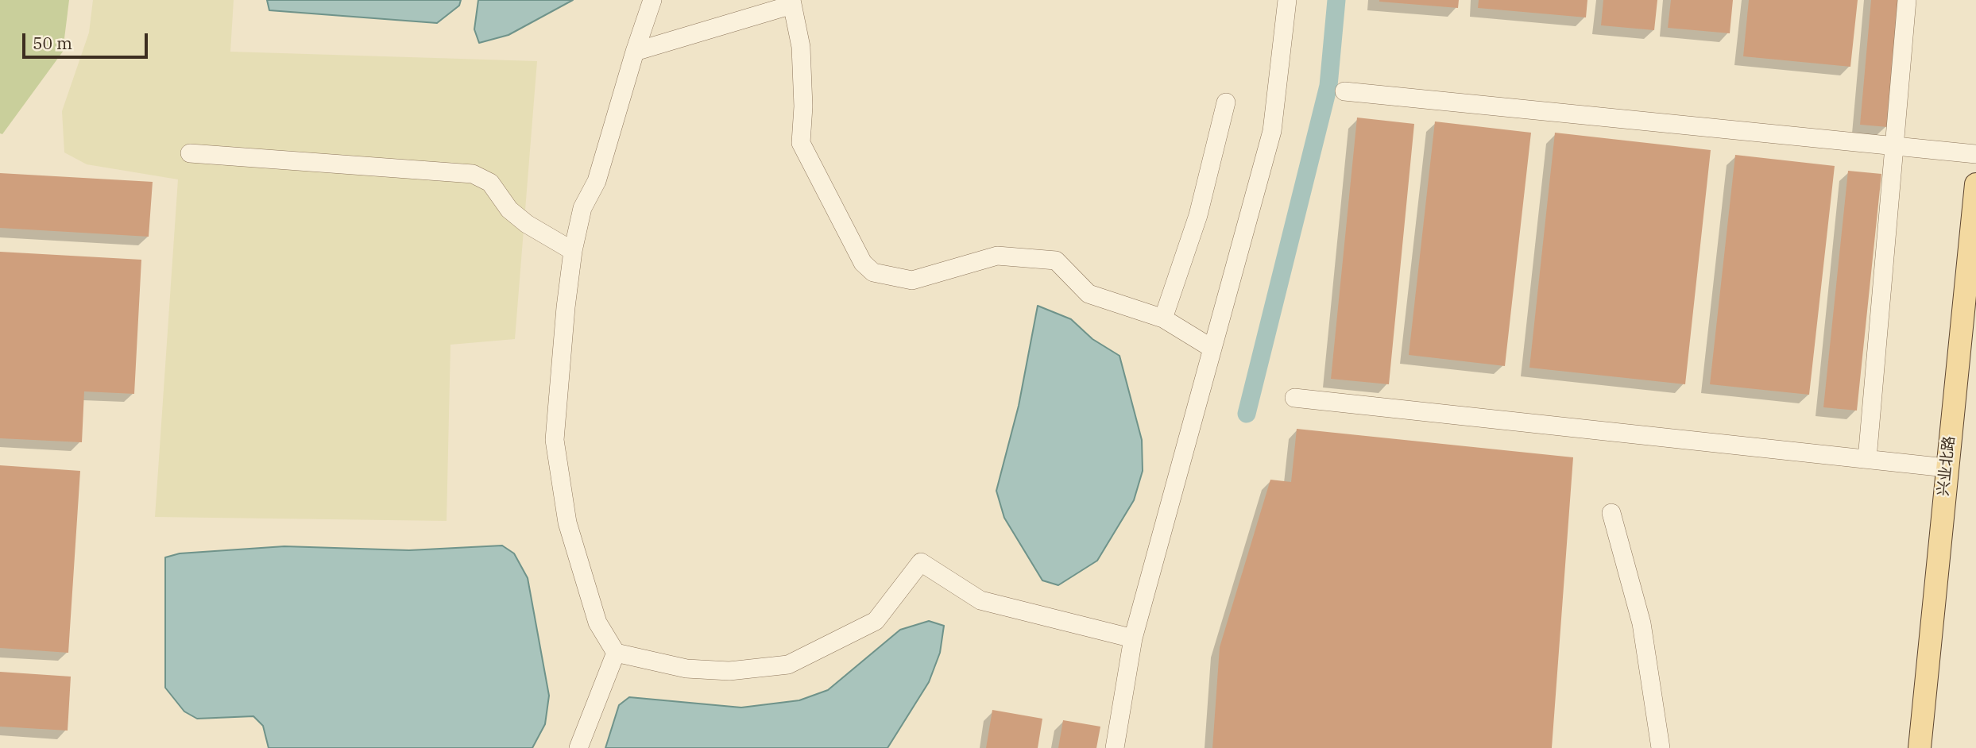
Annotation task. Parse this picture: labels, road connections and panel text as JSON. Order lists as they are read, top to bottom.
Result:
{
  "streets": {
    "main road": ["兴业北路"]
  },
  "scale_bar": "50 m"
}
